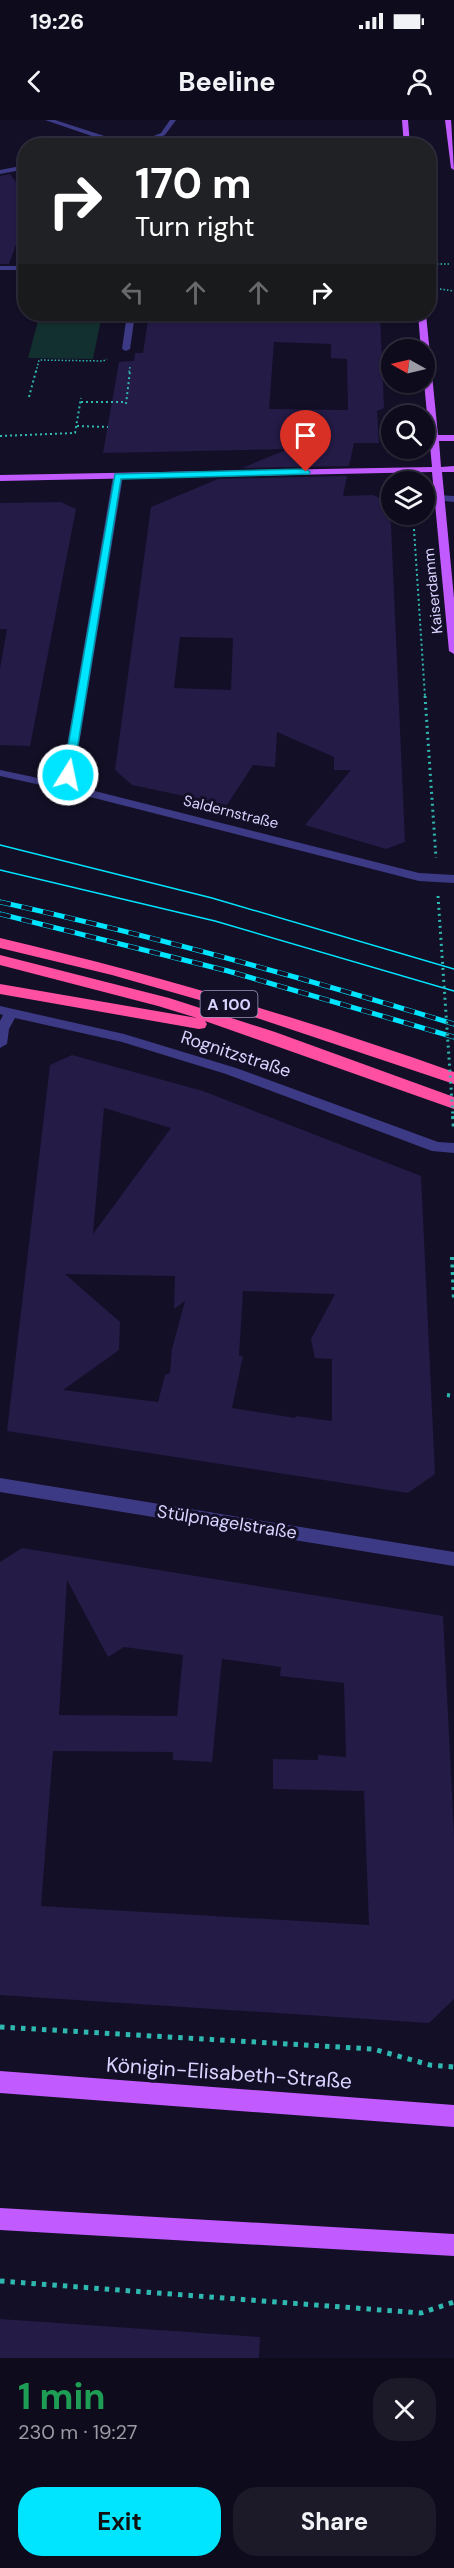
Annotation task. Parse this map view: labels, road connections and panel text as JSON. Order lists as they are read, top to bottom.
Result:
{
  "streets": {
    "highway": ["A 100"],
    "main road": ["Kaiserdamm", "Königin-Elisabeth-Straße"],
    "street": ["Saldernstraße", "Rognitzstraße", "Stülpnagelstraße"]
  },
  "north": "left",
  "page": {
    "status": "19:26",
    "header": "Beeline",
    "turn": ["170 m", "Turn right"],
    "heading": ["1 min", "230 m · 19:27"],
    "buttons": ["Exit", "Share"]
  }
}
